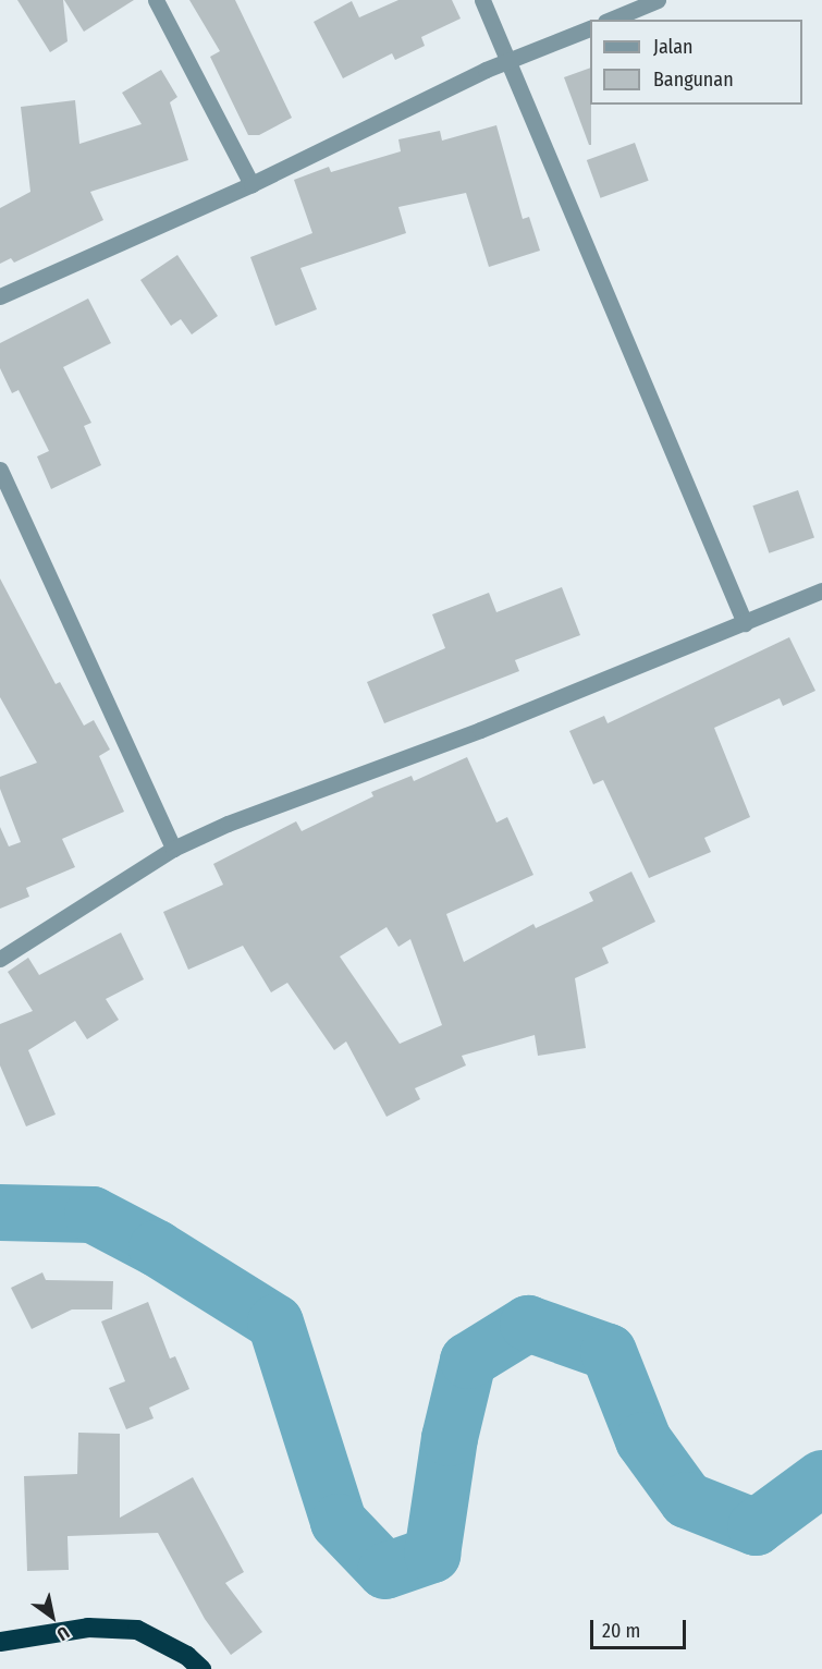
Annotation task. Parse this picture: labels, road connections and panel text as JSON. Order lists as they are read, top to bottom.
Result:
{
  "legend": ["Jalan", "Bangunan"],
  "scale_bar": "20 m",
  "north": "bottom right"
}
